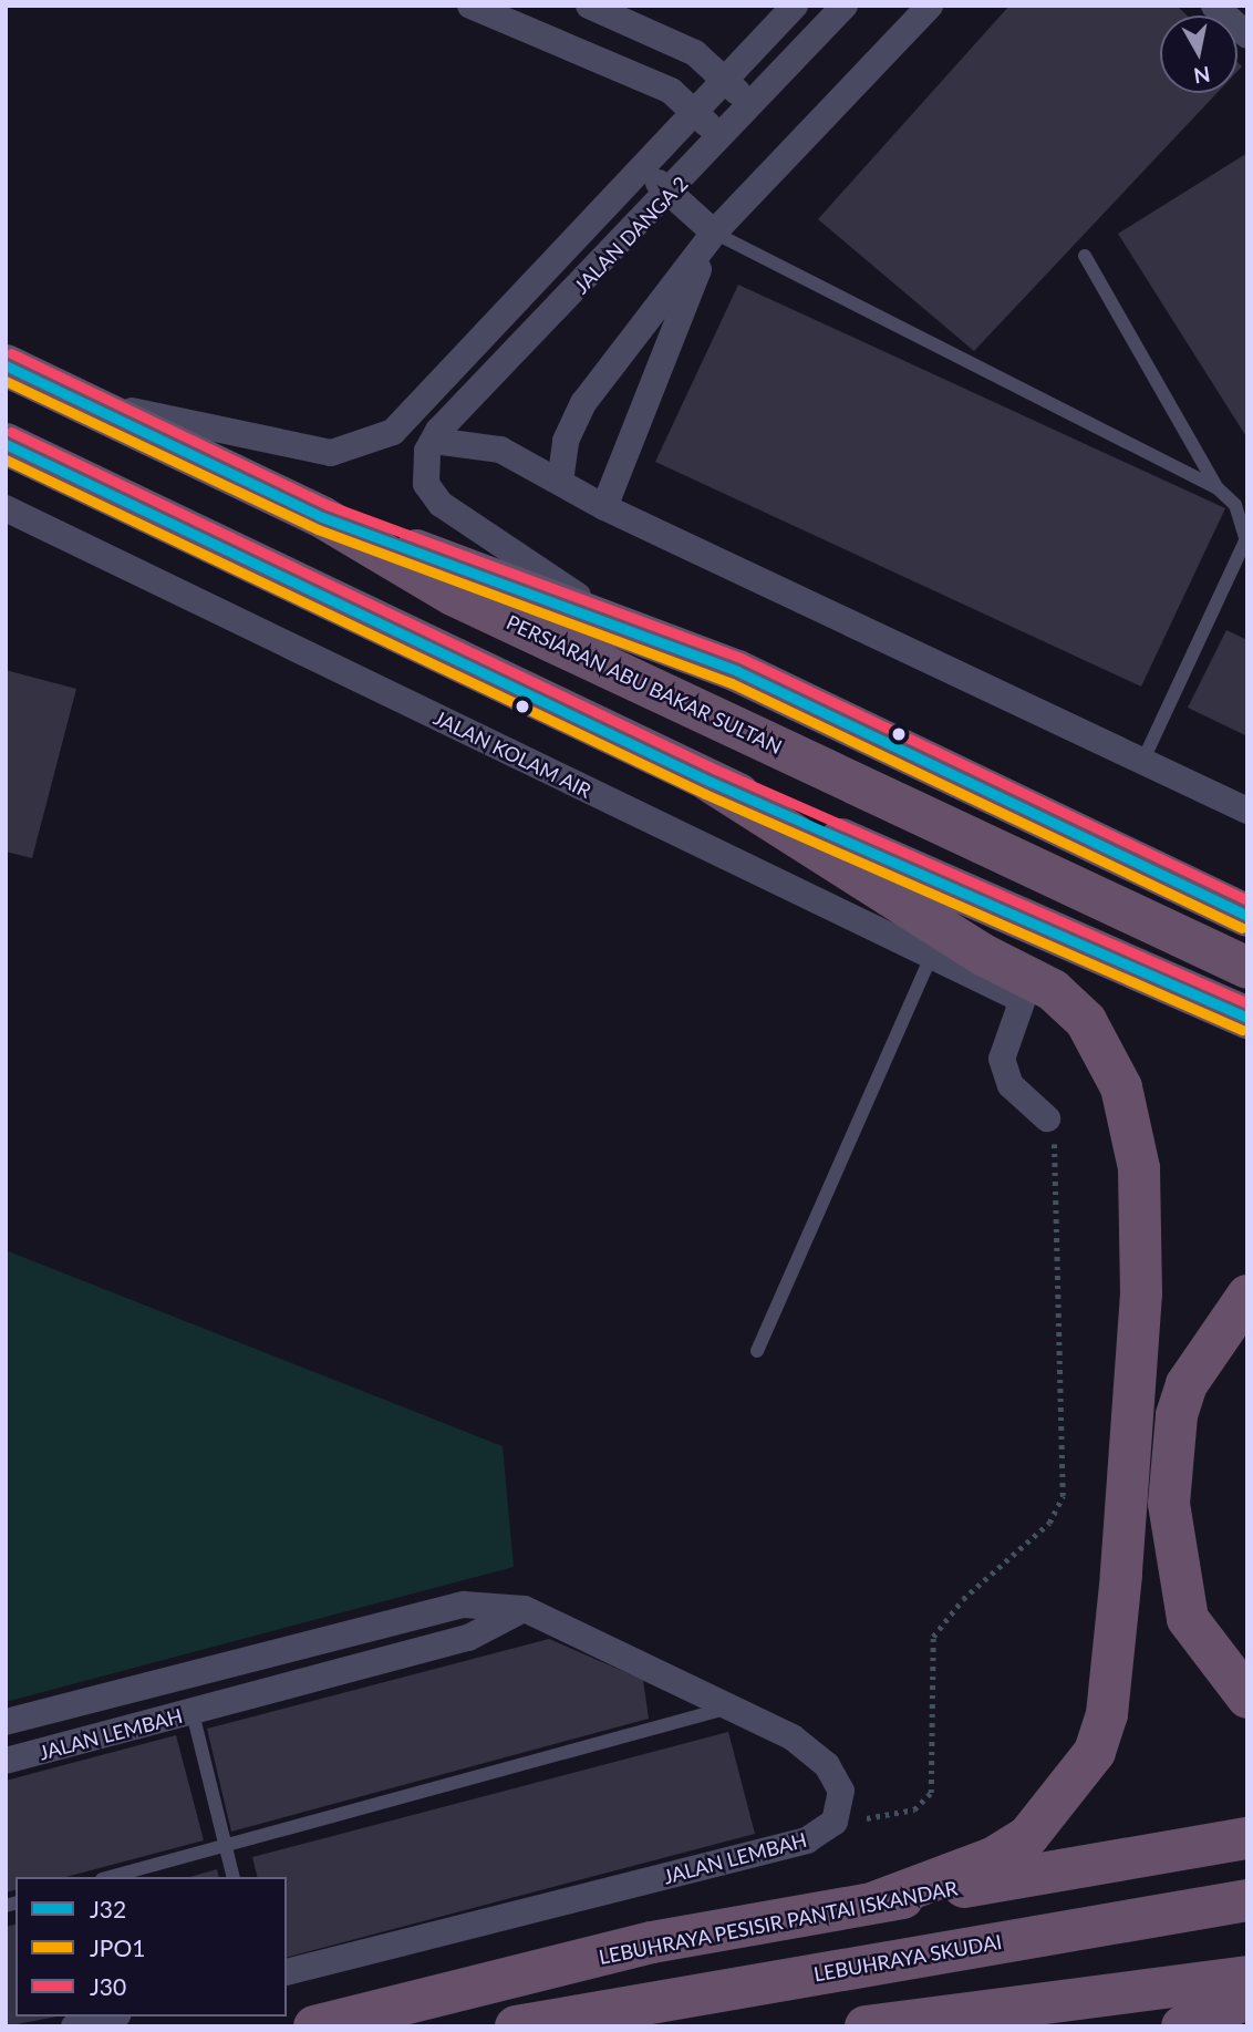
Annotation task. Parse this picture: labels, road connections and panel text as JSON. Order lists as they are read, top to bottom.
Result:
{
  "streets": {
    "highway": ["PERSIARAN ABU BAKAR SULTAN", "LEBUHRAYA PESISIR PANTAI ISKANDAR", "LEBUHRAYA SKUDAI"],
    "street": ["JALAN DANGA 2", "JALAN KOLAM AIR", "JALAN LEMBAH"]
  },
  "crossings": [
    ["JALAN DANGA 2", "PERSIARAN ABU BAKAR SULTAN"]
  ],
  "lines": ["transit line J30", "transit line J32", "transit line JPO1"],
  "legend": ["J32", "JPO1", "J30"],
  "north": "bottom"
}
